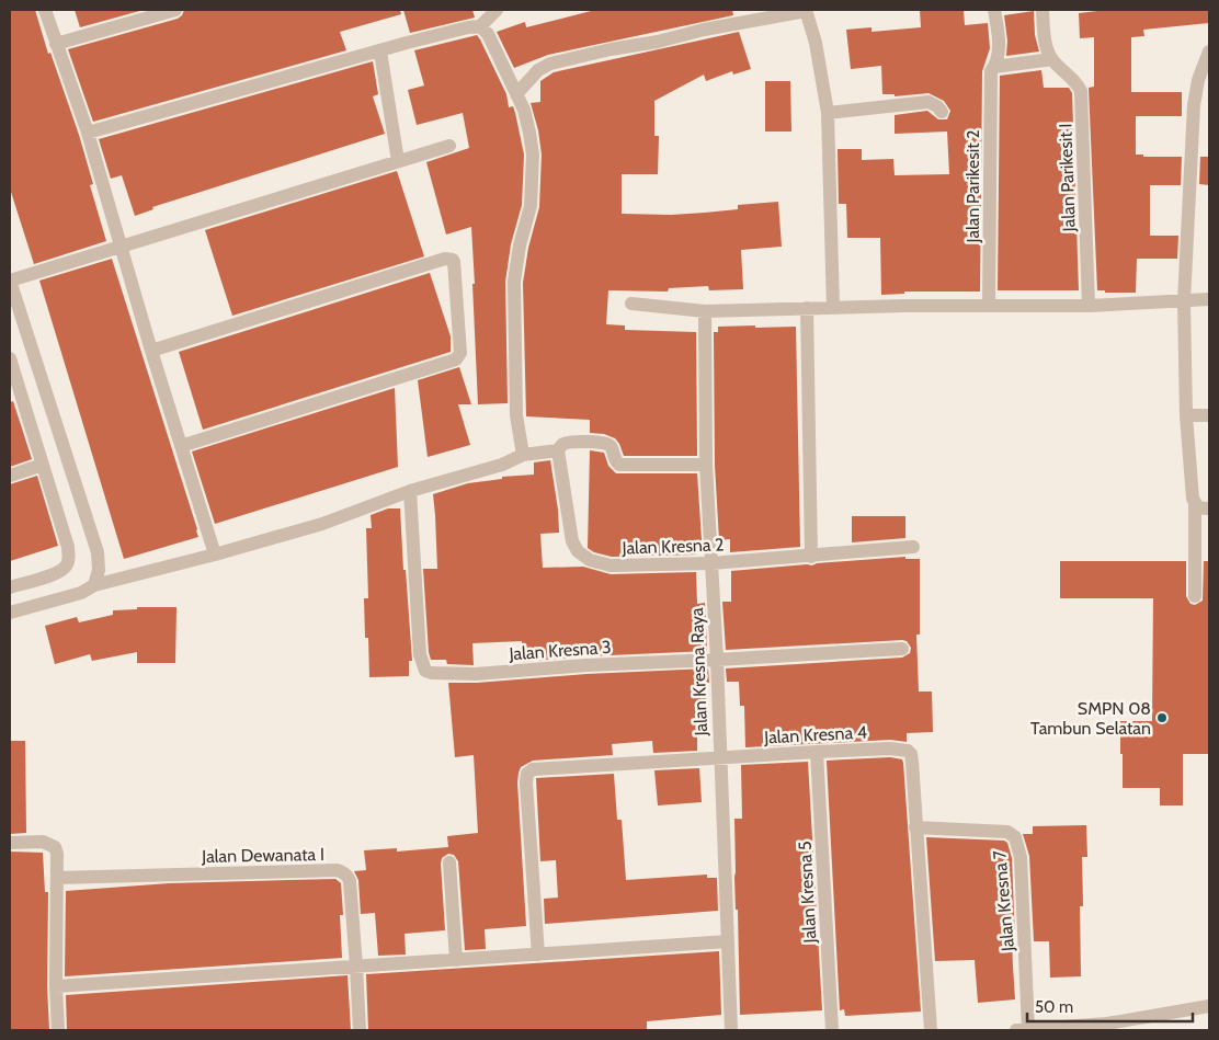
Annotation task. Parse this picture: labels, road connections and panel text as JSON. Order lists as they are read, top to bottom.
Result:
{
  "streets": {
    "street": [
      "Jalan Parikesit I",
      "Jalan Parikesit 2",
      "Jalan Kresna 2",
      "Jalan Kresna 3",
      "Jalan Kresna Raya",
      "Jalan Kresna 4",
      "Jalan Dewanata I",
      "Jalan Kresna 5",
      "Jalan Kresna 7"
    ]
  },
  "crossings": [
    ["Jalan Kresna 2", "Jalan Kresna Raya"],
    ["Jalan Kresna 3", "Jalan Kresna Raya"],
    ["Jalan Kresna Raya", "Jalan Kresna 4"],
    ["Jalan Kresna 4", "Jalan Kresna 5"],
    ["Jalan Kresna 4", "Jalan Kresna 7"]
  ],
  "places": ["SMPN 08 Tambun Selatan"],
  "scale_bar": "50 m"
}
